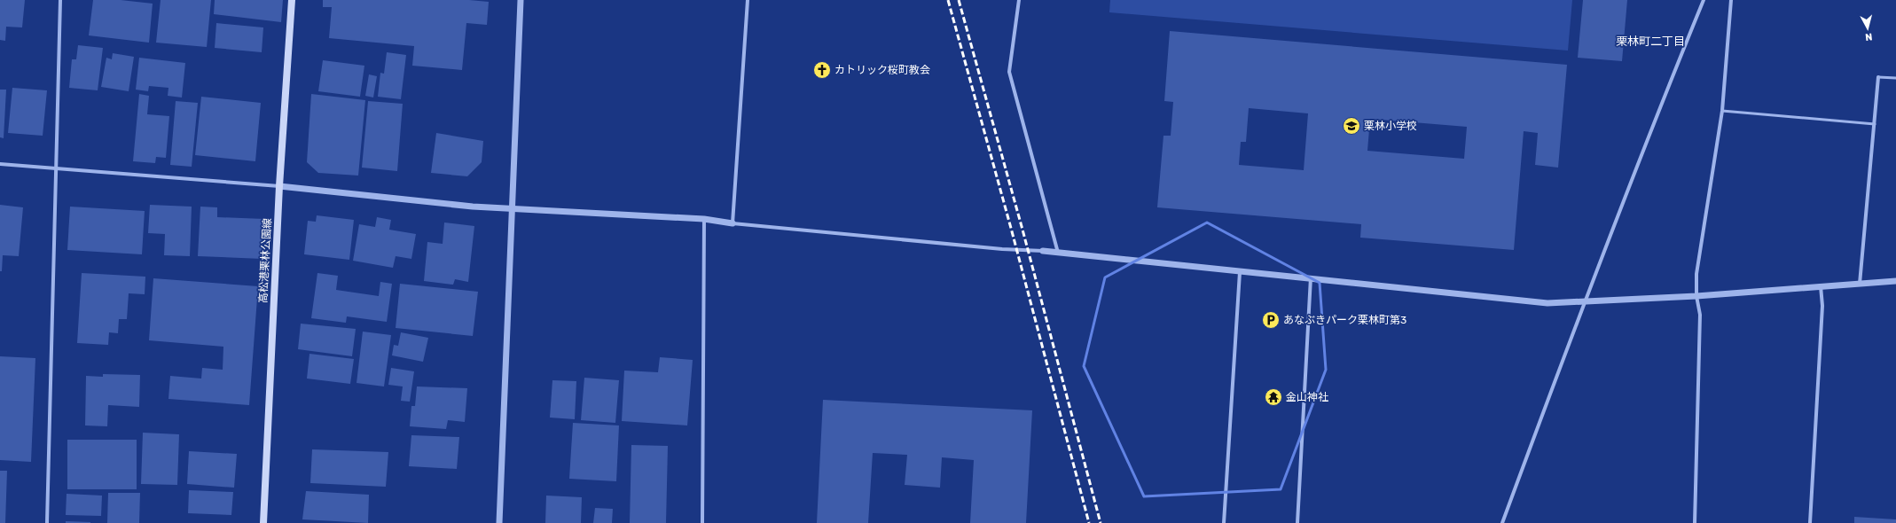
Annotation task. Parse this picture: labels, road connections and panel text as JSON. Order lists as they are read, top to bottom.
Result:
{
  "streets": {
    "main road": ["高松港栗林公園線"]
  },
  "districts": ["栗林町二丁目"],
  "places": {
    "church": ["カトリック桜町教会"],
    "school or university": ["栗林小学校"],
    "parking": ["あなぶきパーク栗林町第3"],
    "temple": ["金山神社"]
  },
  "north": "bottom"
}
